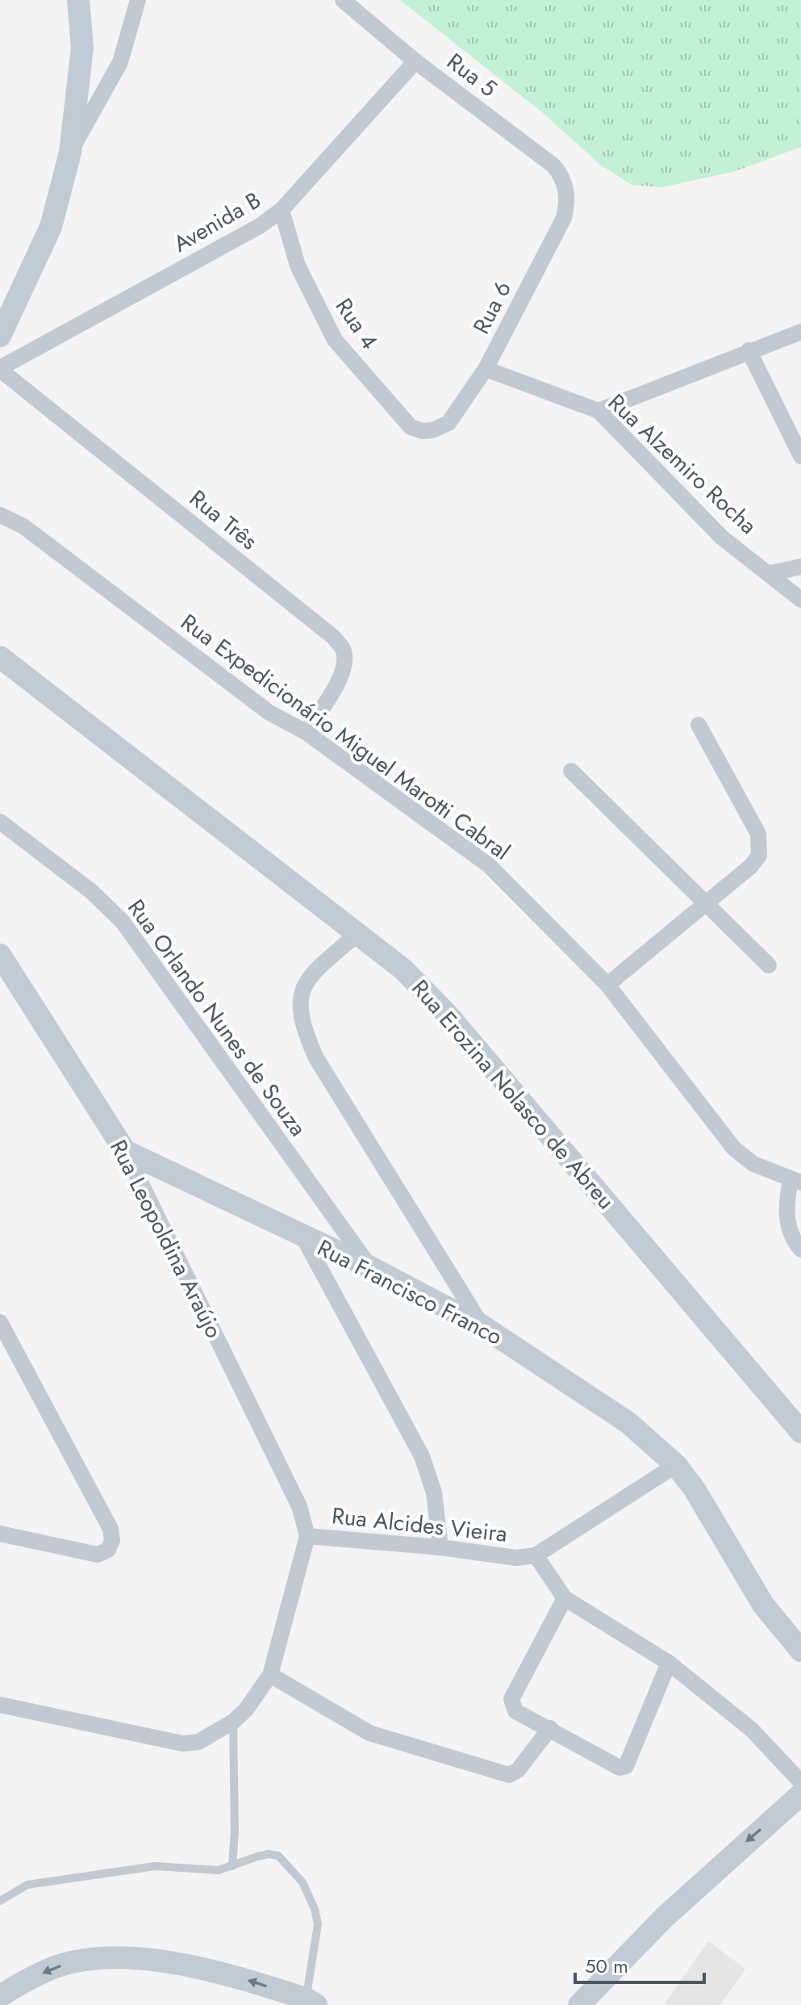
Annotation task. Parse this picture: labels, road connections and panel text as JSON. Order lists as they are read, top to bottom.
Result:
{
  "streets": {
    "street": [
      "Rua 5",
      "Avenida B",
      "Rua 6",
      "Rua 4",
      "Rua Alzemiro Rocha",
      "Rua Três",
      "Rua Expedicionário Miguel Marotti Cabral",
      "Rua Orlando Nunes de Souza",
      "Rua Erozina Nolasco de Abreu",
      "Rua Leopoldina Araújo",
      "Rua Francisco Franco",
      "Rua Alcides Vieira"
    ]
  },
  "crossings": [
    ["Rua 5", "Avenida B"],
    ["Rua 5", "Rua 6"],
    ["Avenida B", "Rua 4"],
    ["Avenida B", "Rua Três"],
    ["Rua 6", "Rua 4"],
    ["Rua 6", "Rua Alzemiro Rocha"],
    ["Rua Três", "Rua Expedicionário Miguel Marotti Cabral"],
    ["Rua Orlando Nunes de Souza", "Rua Francisco Franco"],
    ["Rua Leopoldina Araújo", "Rua Francisco Franco"],
    ["Rua Leopoldina Araújo", "Rua Alcides Vieira"],
    ["Rua Francisco Franco", "Rua Alcides Vieira"]
  ],
  "scale_bar": "50 m"
}
